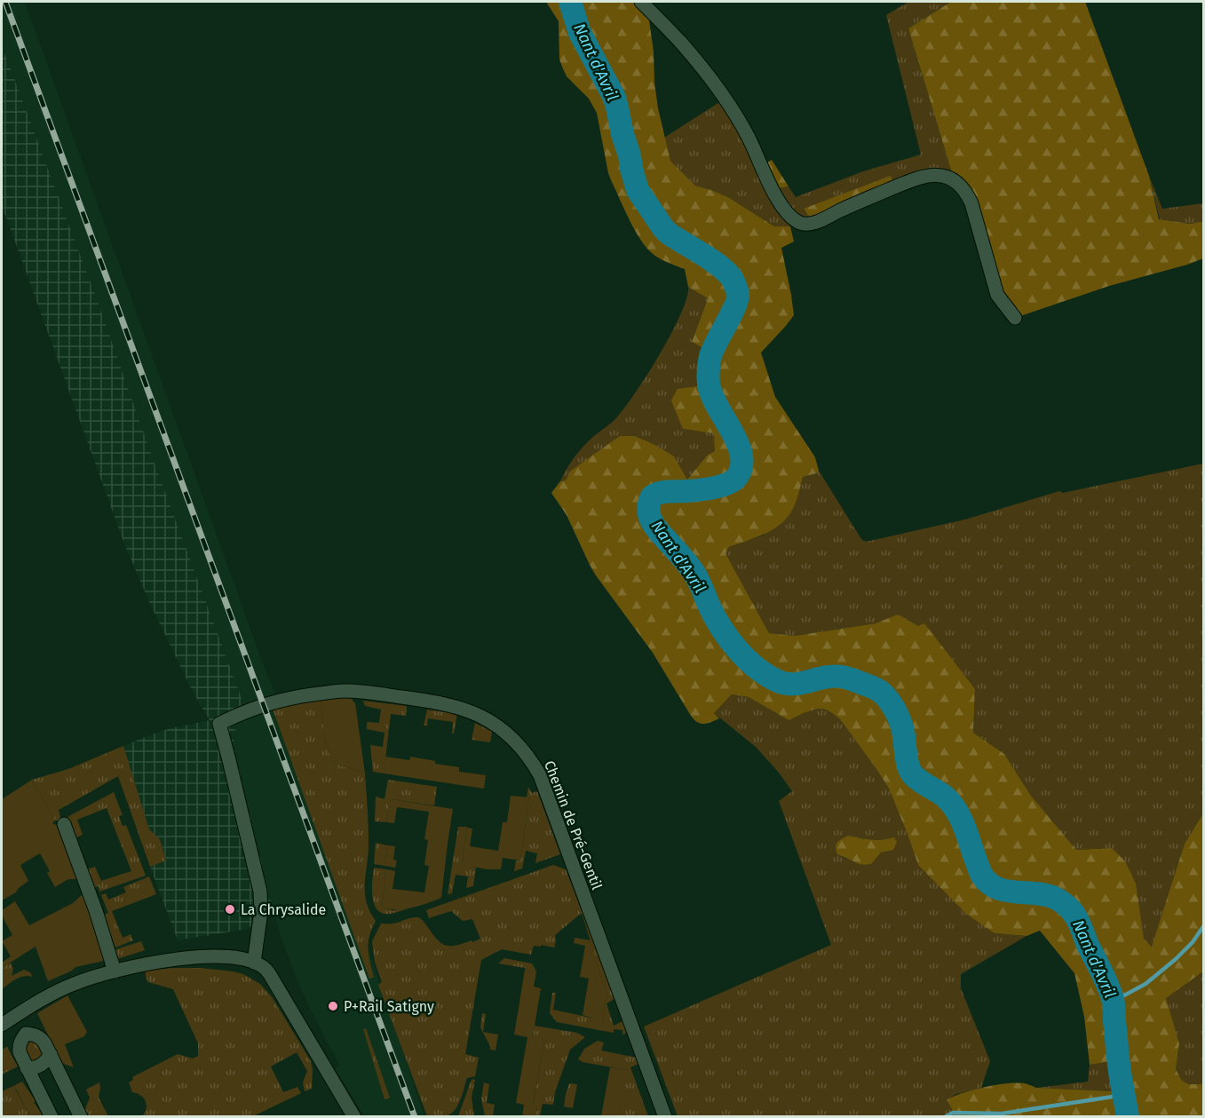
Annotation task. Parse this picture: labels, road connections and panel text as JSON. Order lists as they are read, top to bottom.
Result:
{
  "streets": {
    "street": ["Chemin de Pré-Gentil"]
  },
  "water": ["Nant d'Avril"],
  "places": ["La Chrysalide", "P+Rail Satigny"]
}
